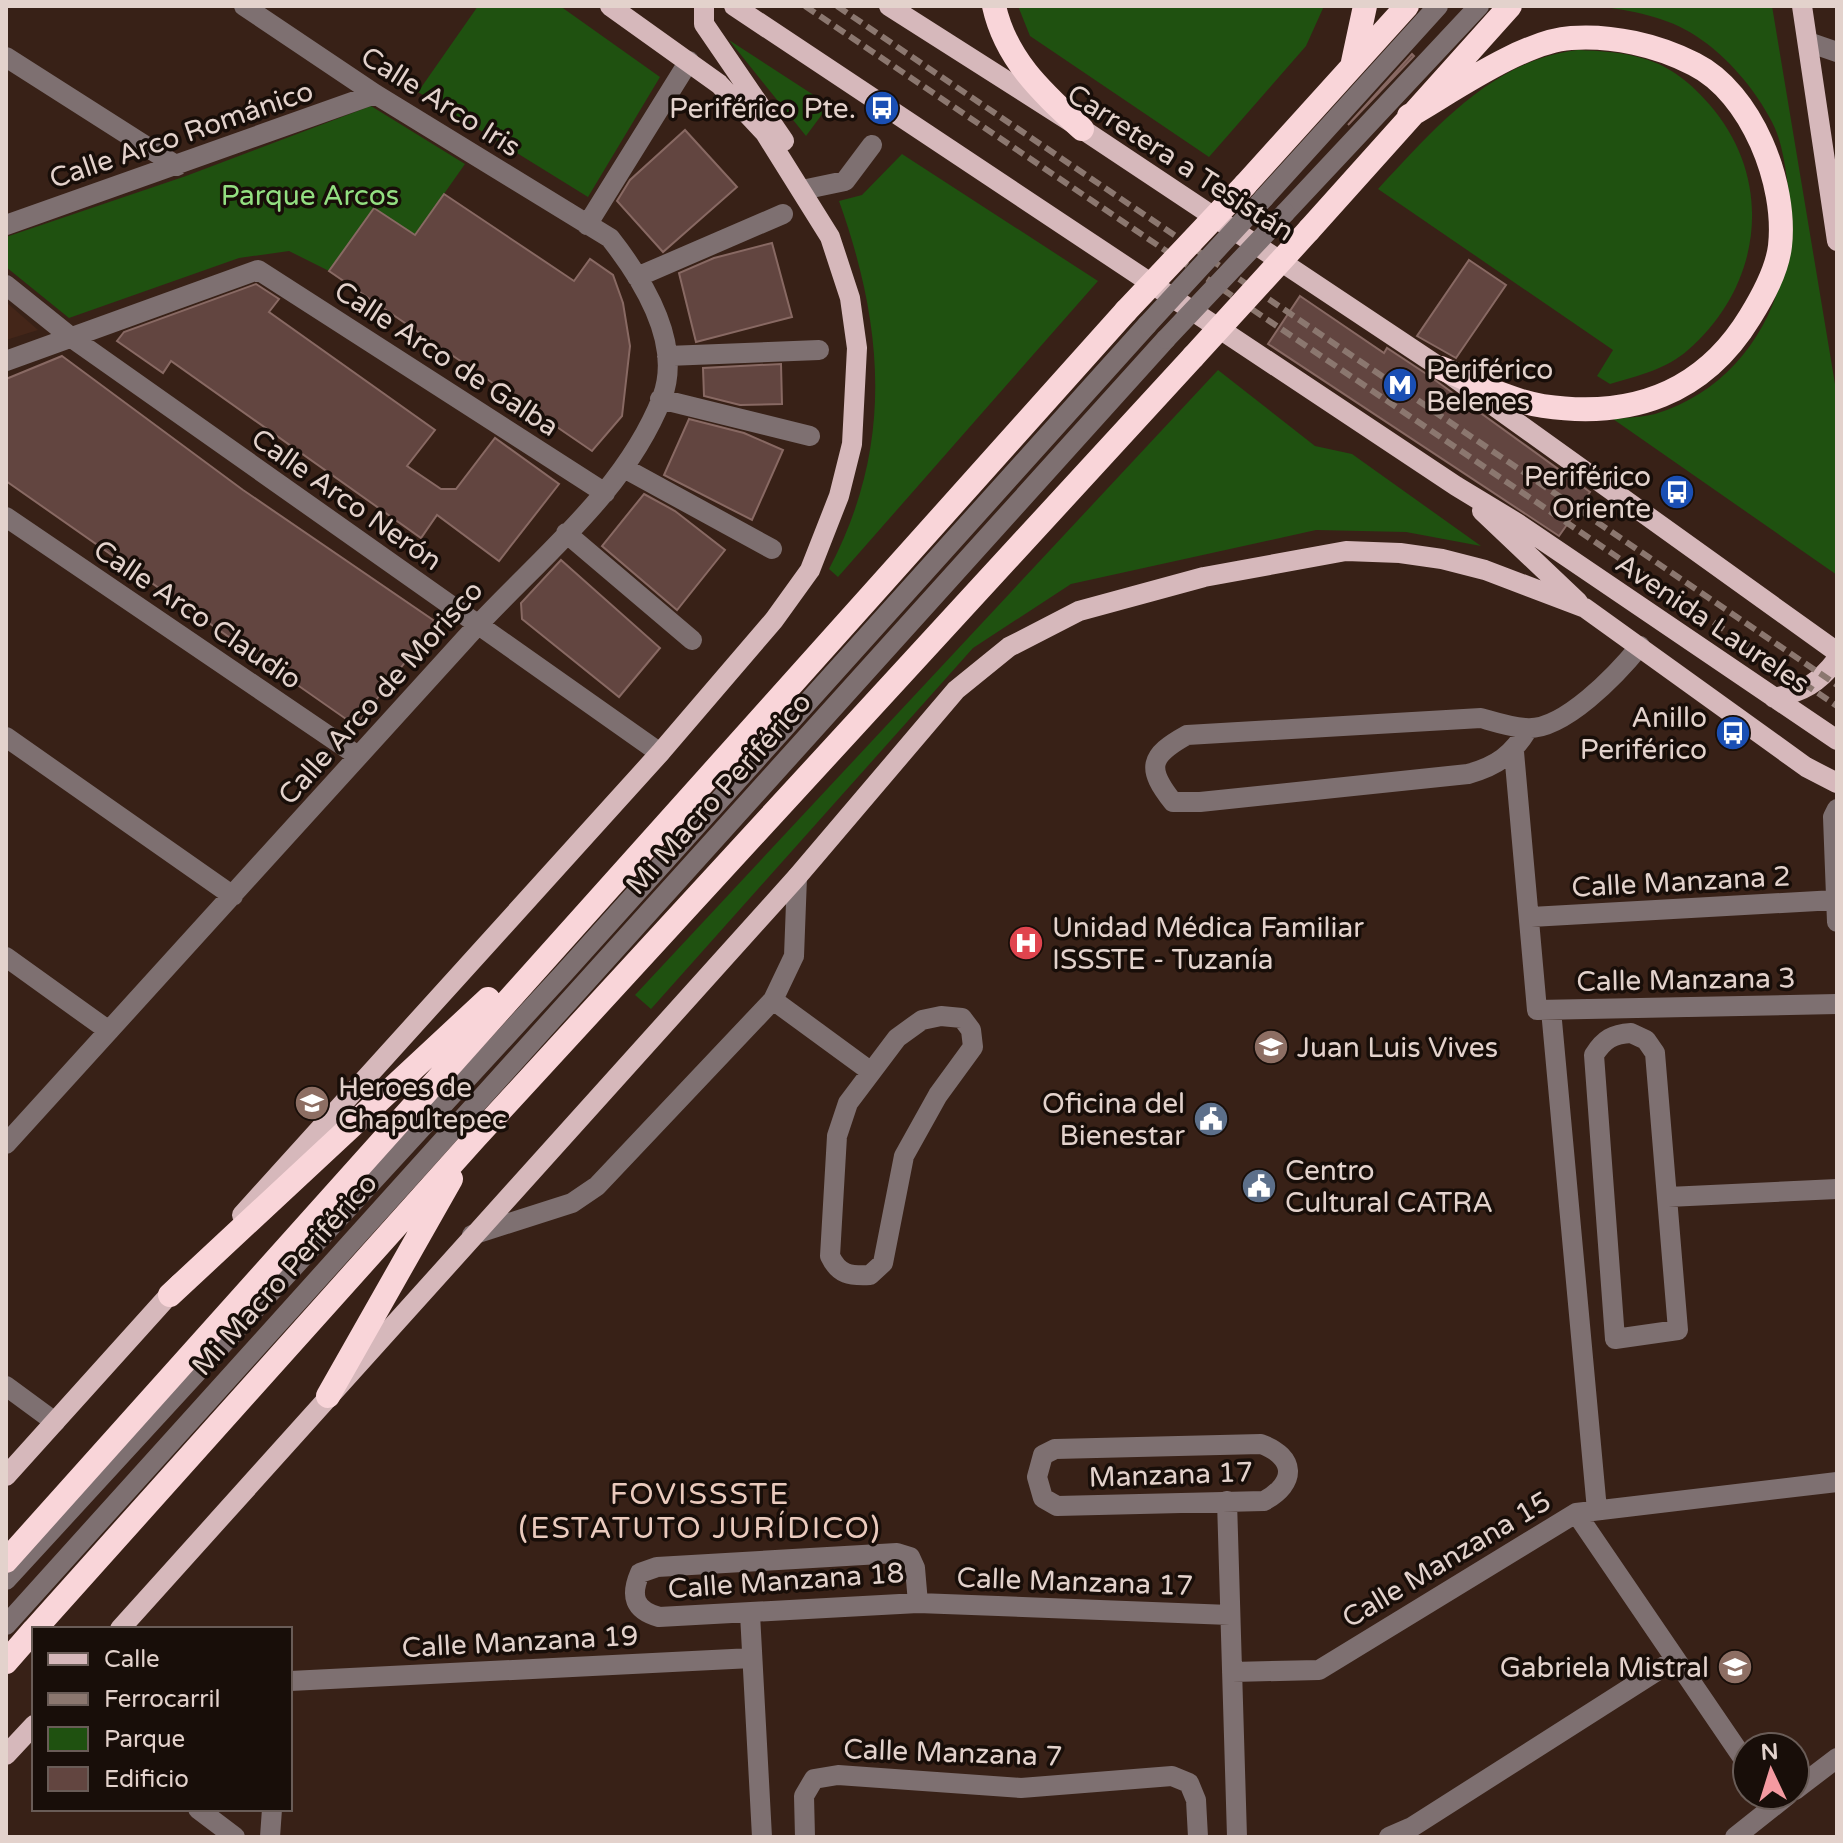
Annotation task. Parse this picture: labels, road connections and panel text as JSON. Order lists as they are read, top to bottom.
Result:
{
  "streets": {
    "main road": ["Carretera a Tesistán", "Avenida Laureles"],
    "street": [
      "Calle Arco Iris",
      "Calle Arco Románico",
      "Calle Arco de Galba",
      "Calle Arco Nerón",
      "Calle Arco Claudio",
      "Calle Arco de Morisco",
      "Mi Macro Periférico",
      "Calle Manzana 2",
      "Calle Manzana 3",
      "Manzana 17",
      "Calle Manzana 15",
      "Calle Manzana 18",
      "Calle Manzana 17",
      "Calle Manzana 19",
      "Calle Manzana 7"
    ]
  },
  "crossings": [
    ["Calle Arco Iris", "Calle Arco Románico"],
    ["Calle Arco Iris", "Calle Arco de Morisco"],
    ["Carretera a Tesistán", "Avenida Laureles"],
    ["Calle Arco de Galba", "Calle Arco Nerón"],
    ["Calle Arco de Galba", "Calle Arco de Morisco"],
    ["Calle Arco Nerón", "Calle Arco de Morisco"],
    ["Calle Arco Claudio", "Calle Arco de Morisco"],
    ["Calle Manzana 18", "Calle Manzana 17"]
  ],
  "districts": ["FOVISSSTE (ESTATUTO JURÍDICO)"],
  "parks": ["Parque Arcos"],
  "places": {
    "bus stop": ["Periférico Pte.", "Periférico Oriente", "Anillo Periférico"],
    "metro station": ["Periférico Belenes"],
    "hospital": ["Unidad Médica Familiar ISSSTE - Tuzanía"],
    "school or university": ["Juan Luis Vives", "Heroes de Chapultepec", "Gabriela Mistral"],
    "public building": ["Oficina del Bienestar", "Centro Cultural CATRA"]
  },
  "legend": [
    "Calle",
    "Ferrocarril",
    "Parque",
    "Edificio"
  ],
  "north": "top"
}
